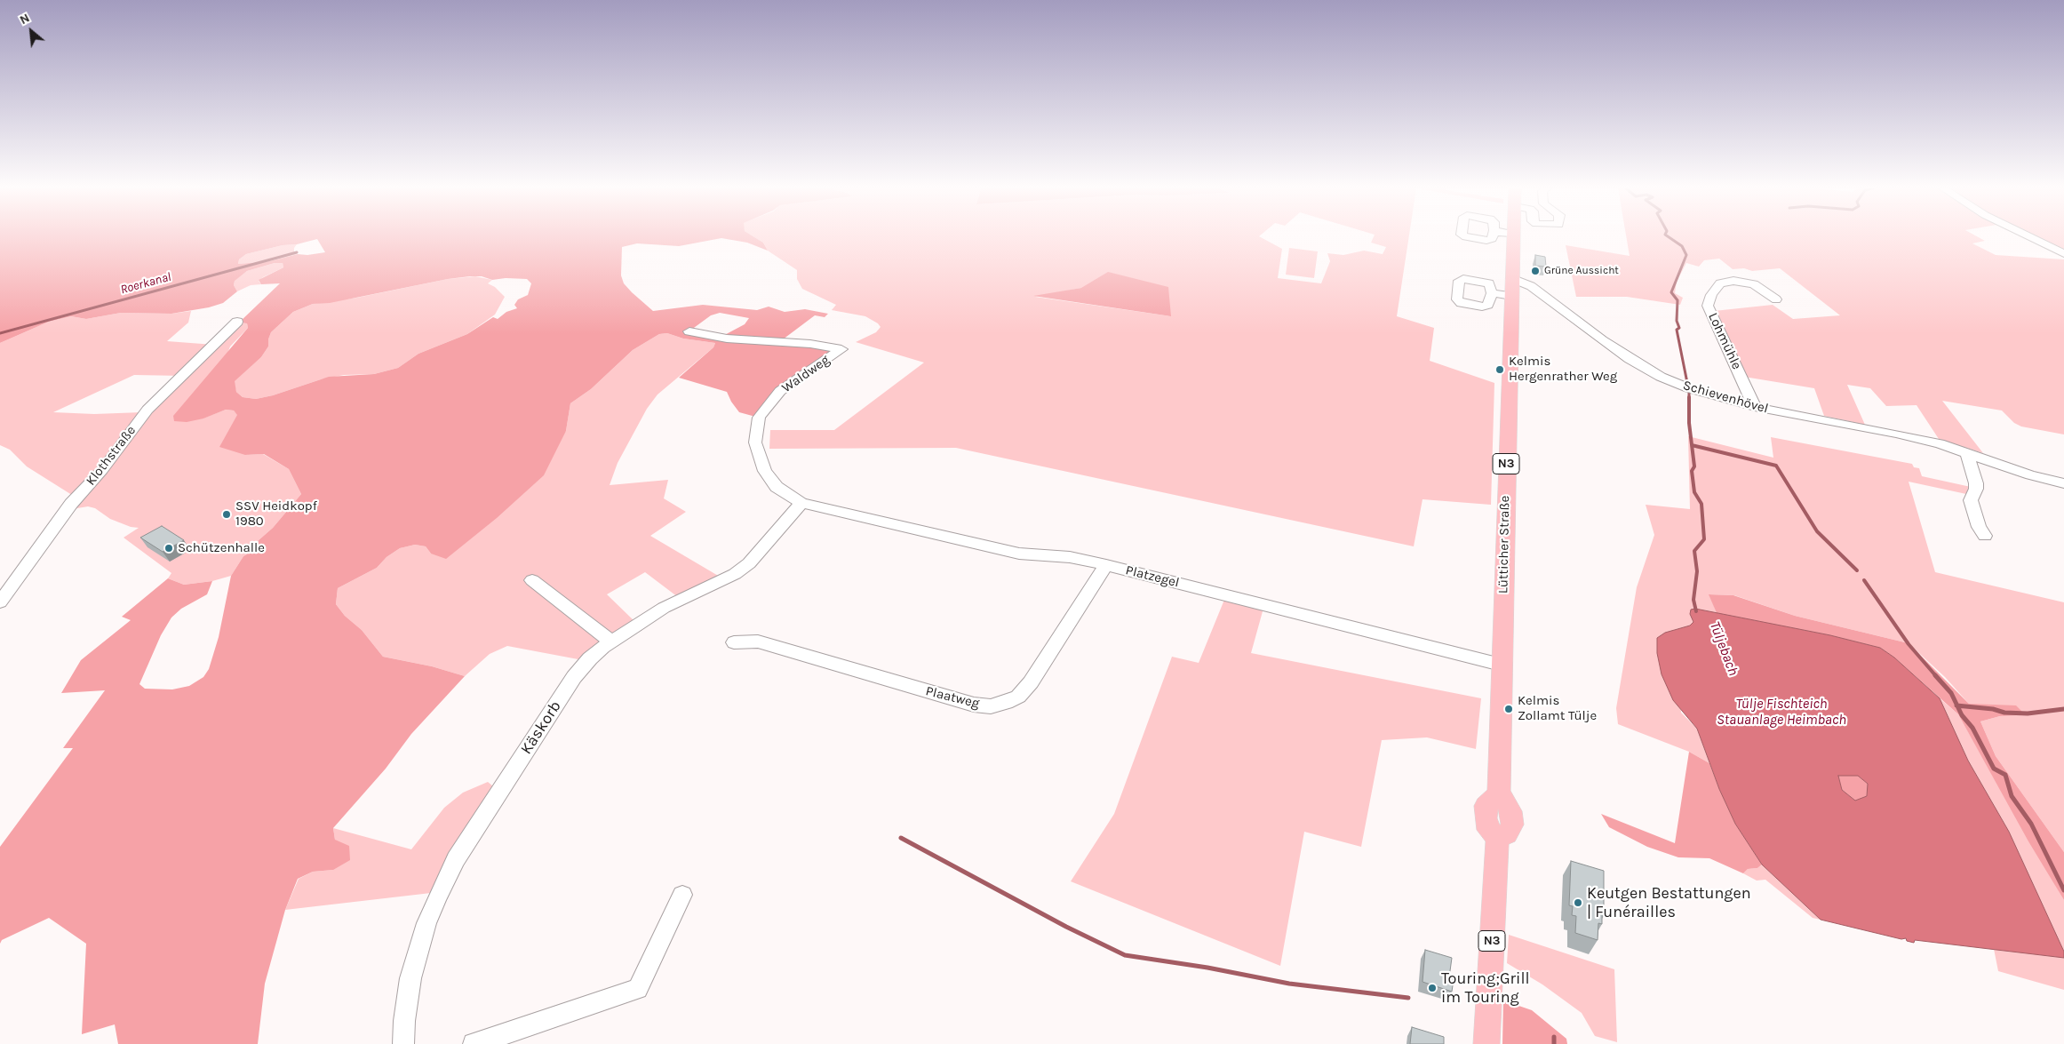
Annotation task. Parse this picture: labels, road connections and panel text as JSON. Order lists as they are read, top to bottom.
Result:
{
  "streets": {
    "main road": ["N3", "Lütticher Straße"],
    "street": [
      "Lohmühle",
      "Waldweg",
      "Schievenhövel",
      "Klothstraße",
      "Platzegel",
      "Plaatweg",
      "Käskorb"
    ]
  },
  "crossings": [
    ["Lohmühle", "Schievenhövel"],
    ["Waldweg", "Platzegel"],
    ["Waldweg", "Käskorb"],
    ["Schievenhövel", "Lütticher Straße"],
    ["Lütticher Straße", "Platzegel"],
    ["Platzegel", "Plaatweg"],
    ["Platzegel", "Käskorb"]
  ],
  "water": ["Roerkanal", "Tüljebach", "Tülje Fischteich Stauanlage Heimbach"],
  "places": [
    "Grüne Aussicht",
    "Kelmis Hergenrather Weg",
    "SSV Heidkopf 1980",
    "Schützenhalle",
    "Kelmis Zollamt Tülje",
    "Keutgen Bestattungen | Funérailles",
    "Touring;Grill im Touring"
  ],
  "north": "top left"
}
